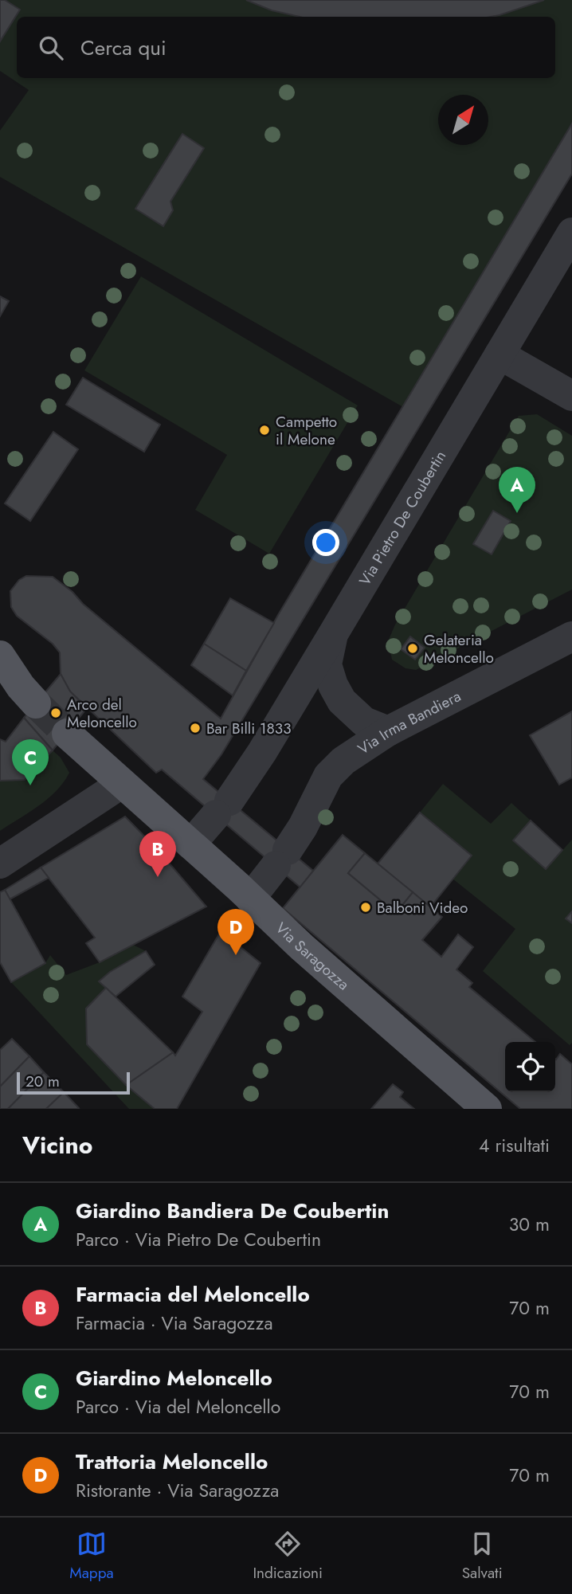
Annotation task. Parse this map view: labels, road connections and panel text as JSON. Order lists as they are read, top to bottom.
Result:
{
  "streets": {
    "main road": ["Via Saragozza"],
    "street": ["Via Pietro De Coubertin", "Via Irma Bandiera"]
  },
  "crossings": [
    ["Via Pietro De Coubertin", "Via Saragozza"],
    ["Via Irma Bandiera", "Via Saragozza"]
  ],
  "places": [
    "Campetto il Melone",
    "Gelateria Meloncello",
    "Arco del Meloncello",
    "Bar Billi 1833",
    "Balboni Video"
  ],
  "scale_bar": "20 m",
  "north": "top right",
  "page": {
    "search": "Cerca qui",
    "pins": [
      "A",
      "C",
      "B",
      "D"
    ],
    "scale": "20 m",
    "heading": ["Vicino", "4 risultati"],
    "list": [
      {
        "mark": "A",
        "name": "Giardino Bandiera De Coubertin",
        "note": "Parco · Via Pietro De Coubertin",
        "value": "30 m"
      },
      {
        "mark": "B",
        "name": "Farmacia del Meloncello",
        "note": "Farmacia · Via Saragozza",
        "value": "70 m"
      },
      {
        "mark": "C",
        "name": "Giardino Meloncello",
        "note": "Parco · Via del Meloncello",
        "value": "70 m"
      },
      {
        "mark": "D",
        "name": "Trattoria Meloncello",
        "note": "Ristorante · Via Saragozza",
        "value": "70 m"
      }
    ],
    "nav": ["Mappa", "Indicazioni", "Salvati"]
  }
}
